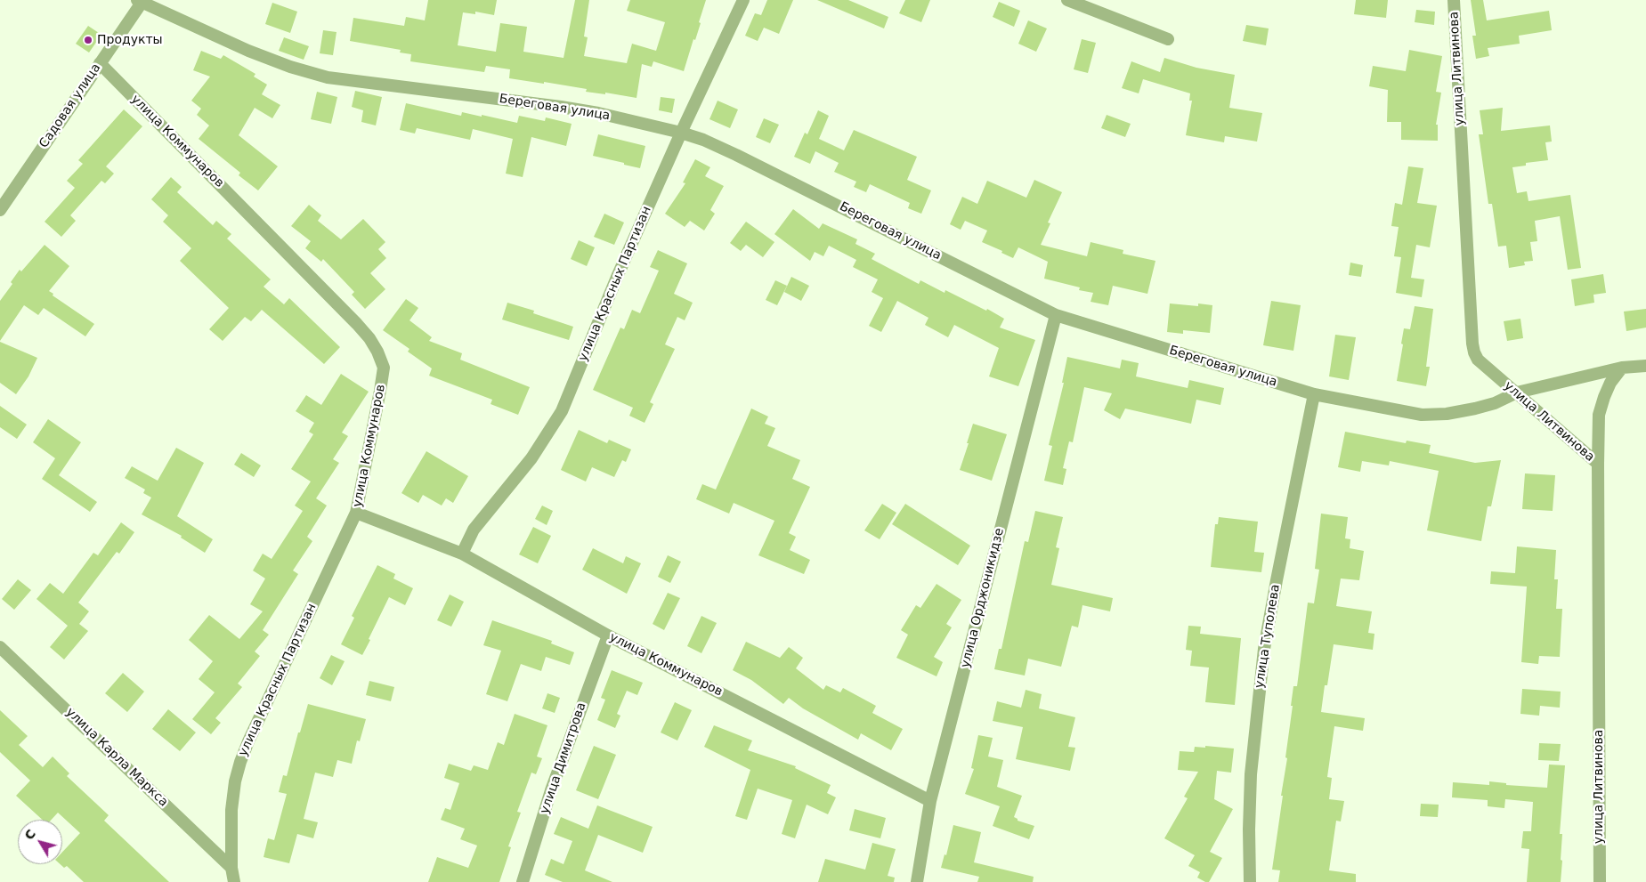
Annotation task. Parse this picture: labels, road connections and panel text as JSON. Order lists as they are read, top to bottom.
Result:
{
  "streets": {
    "street": [
      "улица Литвинова",
      "Садовая улица",
      "Береговая улица",
      "улица Коммунаров",
      "улица Красных Партизан",
      "улица Орджоникидзе",
      "улица Туполева",
      "улица Карла Маркса",
      "улица Димитрова"
    ]
  },
  "crossings": [
    ["улица Литвинова", "Береговая улица"],
    ["Садовая улица", "Береговая улица"],
    ["Садовая улица", "улица Коммунаров"],
    ["Береговая улица", "улица Красных Партизан"],
    ["Береговая улица", "улица Орджоникидзе"],
    ["Береговая улица", "улица Туполева"],
    ["улица Коммунаров", "улица Красных Партизан"],
    ["улица Коммунаров", "улица Орджоникидзе"],
    ["улица Коммунаров", "улица Димитрова"],
    ["улица Красных Партизан", "улица Карла Маркса"]
  ],
  "places": ["Продукты"],
  "north": "top left"
}
